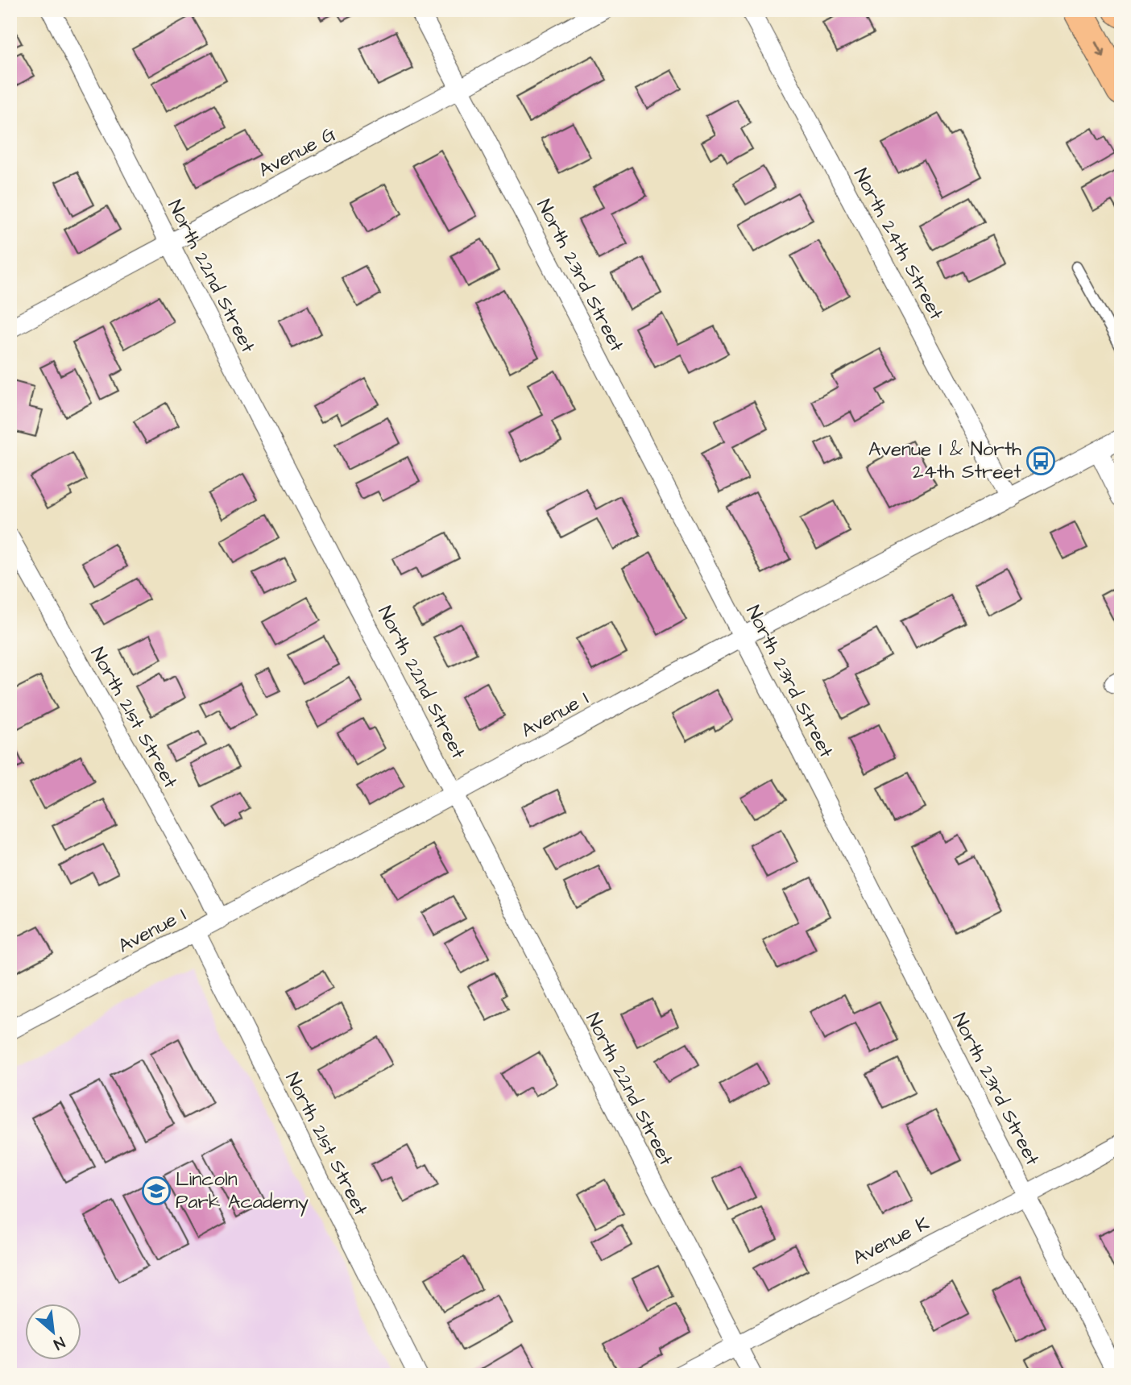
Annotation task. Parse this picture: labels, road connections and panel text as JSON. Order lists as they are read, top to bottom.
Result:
{
  "streets": {
    "street": [
      "Avenue G",
      "North 24th Street",
      "North 23rd Street",
      "North 22nd Street",
      "Avenue I",
      "North 21st Street",
      "Avenue K"
    ]
  },
  "crossings": [
    ["Avenue G", "North 23rd Street"],
    ["Avenue G", "North 22nd Street"],
    ["North 24th Street", "Avenue I"],
    ["North 23rd Street", "Avenue I"],
    ["North 23rd Street", "Avenue K"],
    ["North 22nd Street", "Avenue I"],
    ["North 22nd Street", "Avenue K"],
    ["Avenue I", "North 21st Street"]
  ],
  "places": {
    "bus stop": ["Avenue I & North 24th Street"],
    "school or university": ["Lincoln Park Academy"]
  },
  "north": "bottom right"
}
